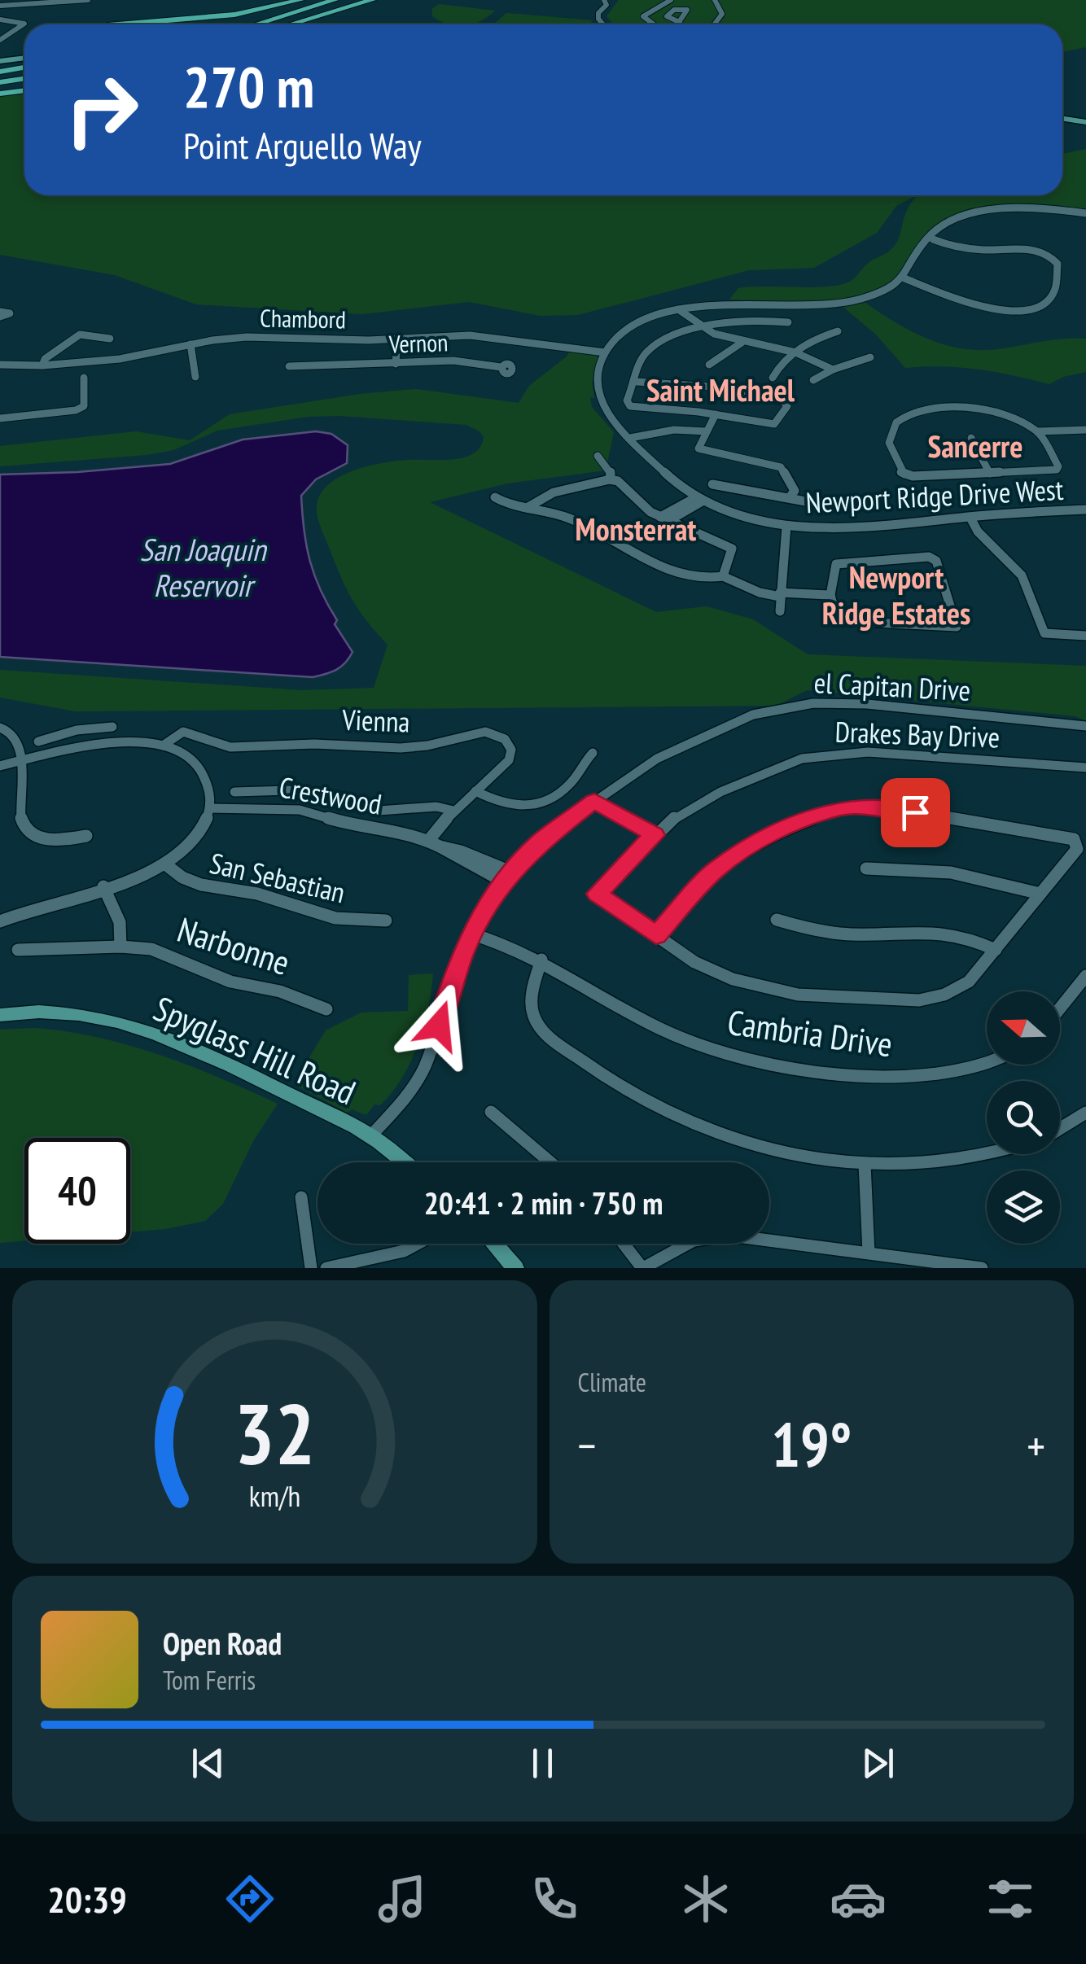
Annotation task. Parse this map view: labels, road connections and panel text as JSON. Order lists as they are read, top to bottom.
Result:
{
  "streets": {
    "main road": ["Spyglass Hill Road"],
    "street": [
      "Chambord",
      "Vernon",
      "Newport Ridge Drive West",
      "el Capitan Drive",
      "Vienna",
      "Drakes Bay Drive",
      "Crestwood",
      "San Sebastian",
      "Narbonne",
      "Cambria Drive"
    ]
  },
  "crossings": [
    ["Chambord", "Newport Ridge Drive West"],
    ["el Capitan Drive", "Crestwood"],
    ["el Capitan Drive", "Cambria Drive"],
    ["el Capitan Drive", "Spyglass Hill Road"],
    ["Vienna", "Crestwood"]
  ],
  "districts": [
    "Saint Michael",
    "Sancerre",
    "Monsterrat",
    "Newport Ridge Estates"
  ],
  "water": ["San Joaquin Reservoir"],
  "north": "left",
  "page": {
    "turn": ["270 m", "Point Arguello Way"],
    "limit": "40",
    "trip": "20:41 · 2 min · 750 m",
    "tile": "Climate",
    "heat": ["−", "19°", "+"],
    "song": ["Open Road", "Tom Ferris"],
    "tabs": "20:39",
    "gauge": ["32", "km/h"]
  }
}
